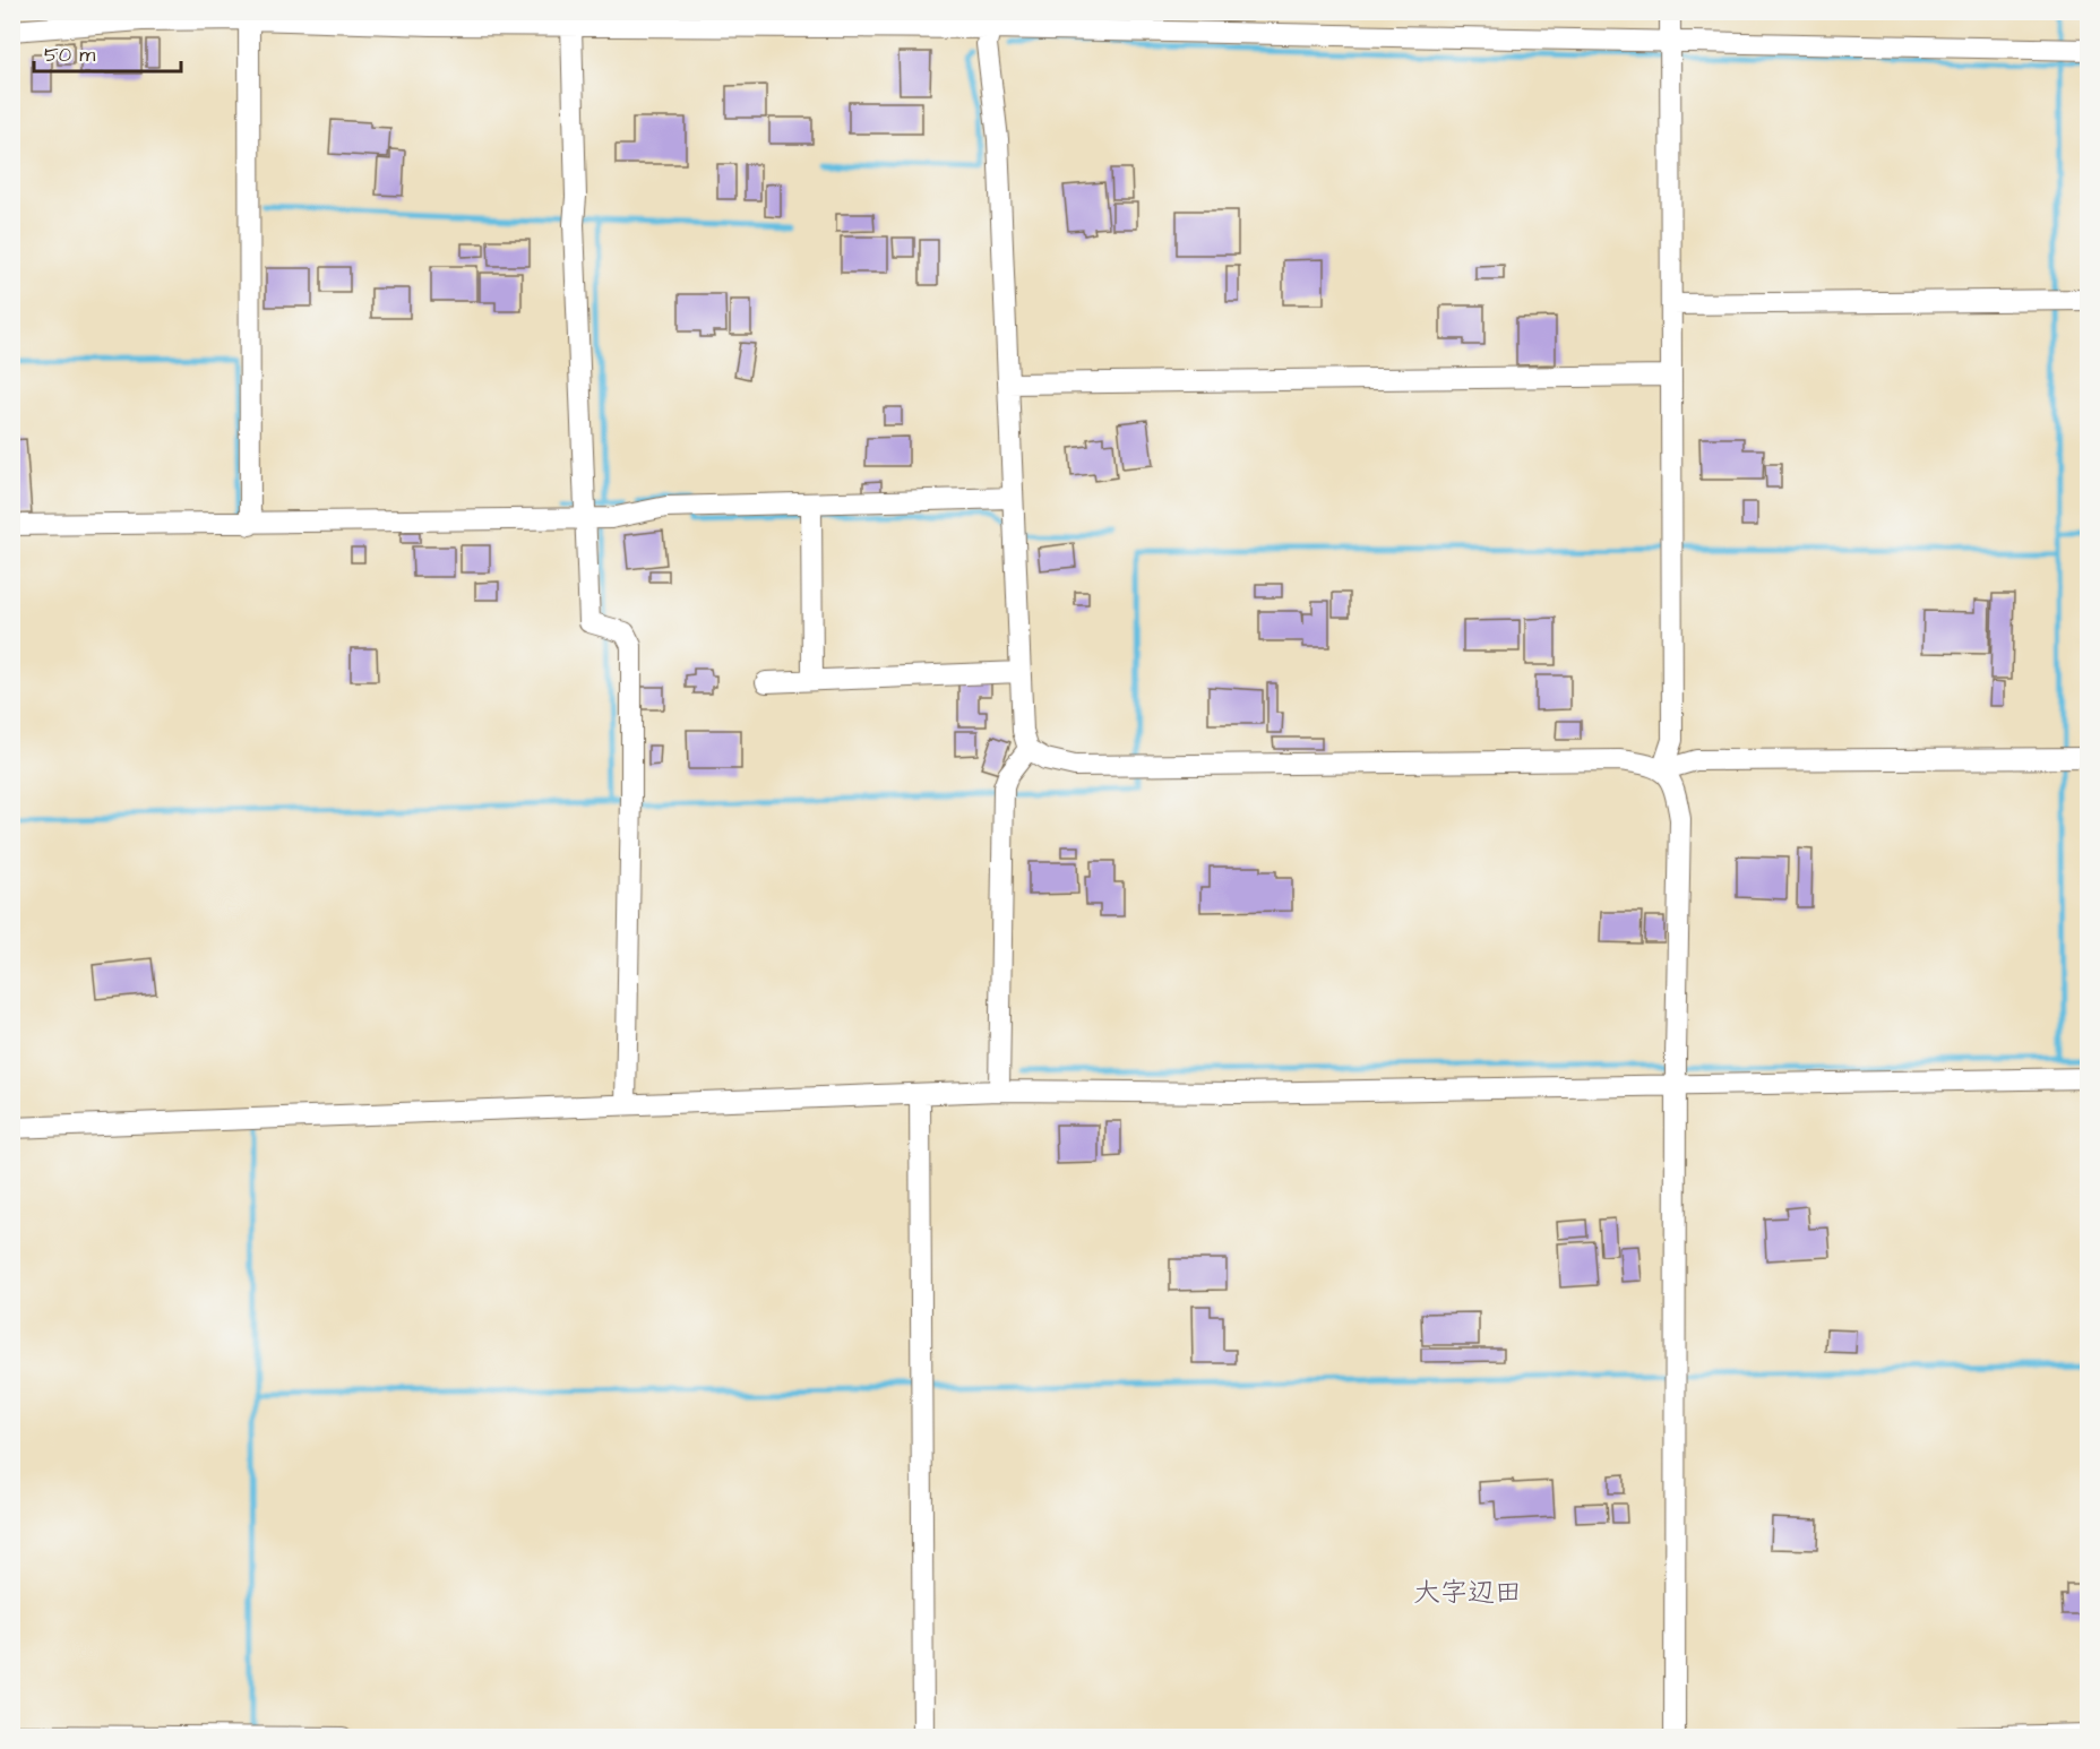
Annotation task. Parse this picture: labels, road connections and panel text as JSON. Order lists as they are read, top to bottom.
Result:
{
  "districts": ["大字辺田"],
  "scale_bar": "50 m"
}
